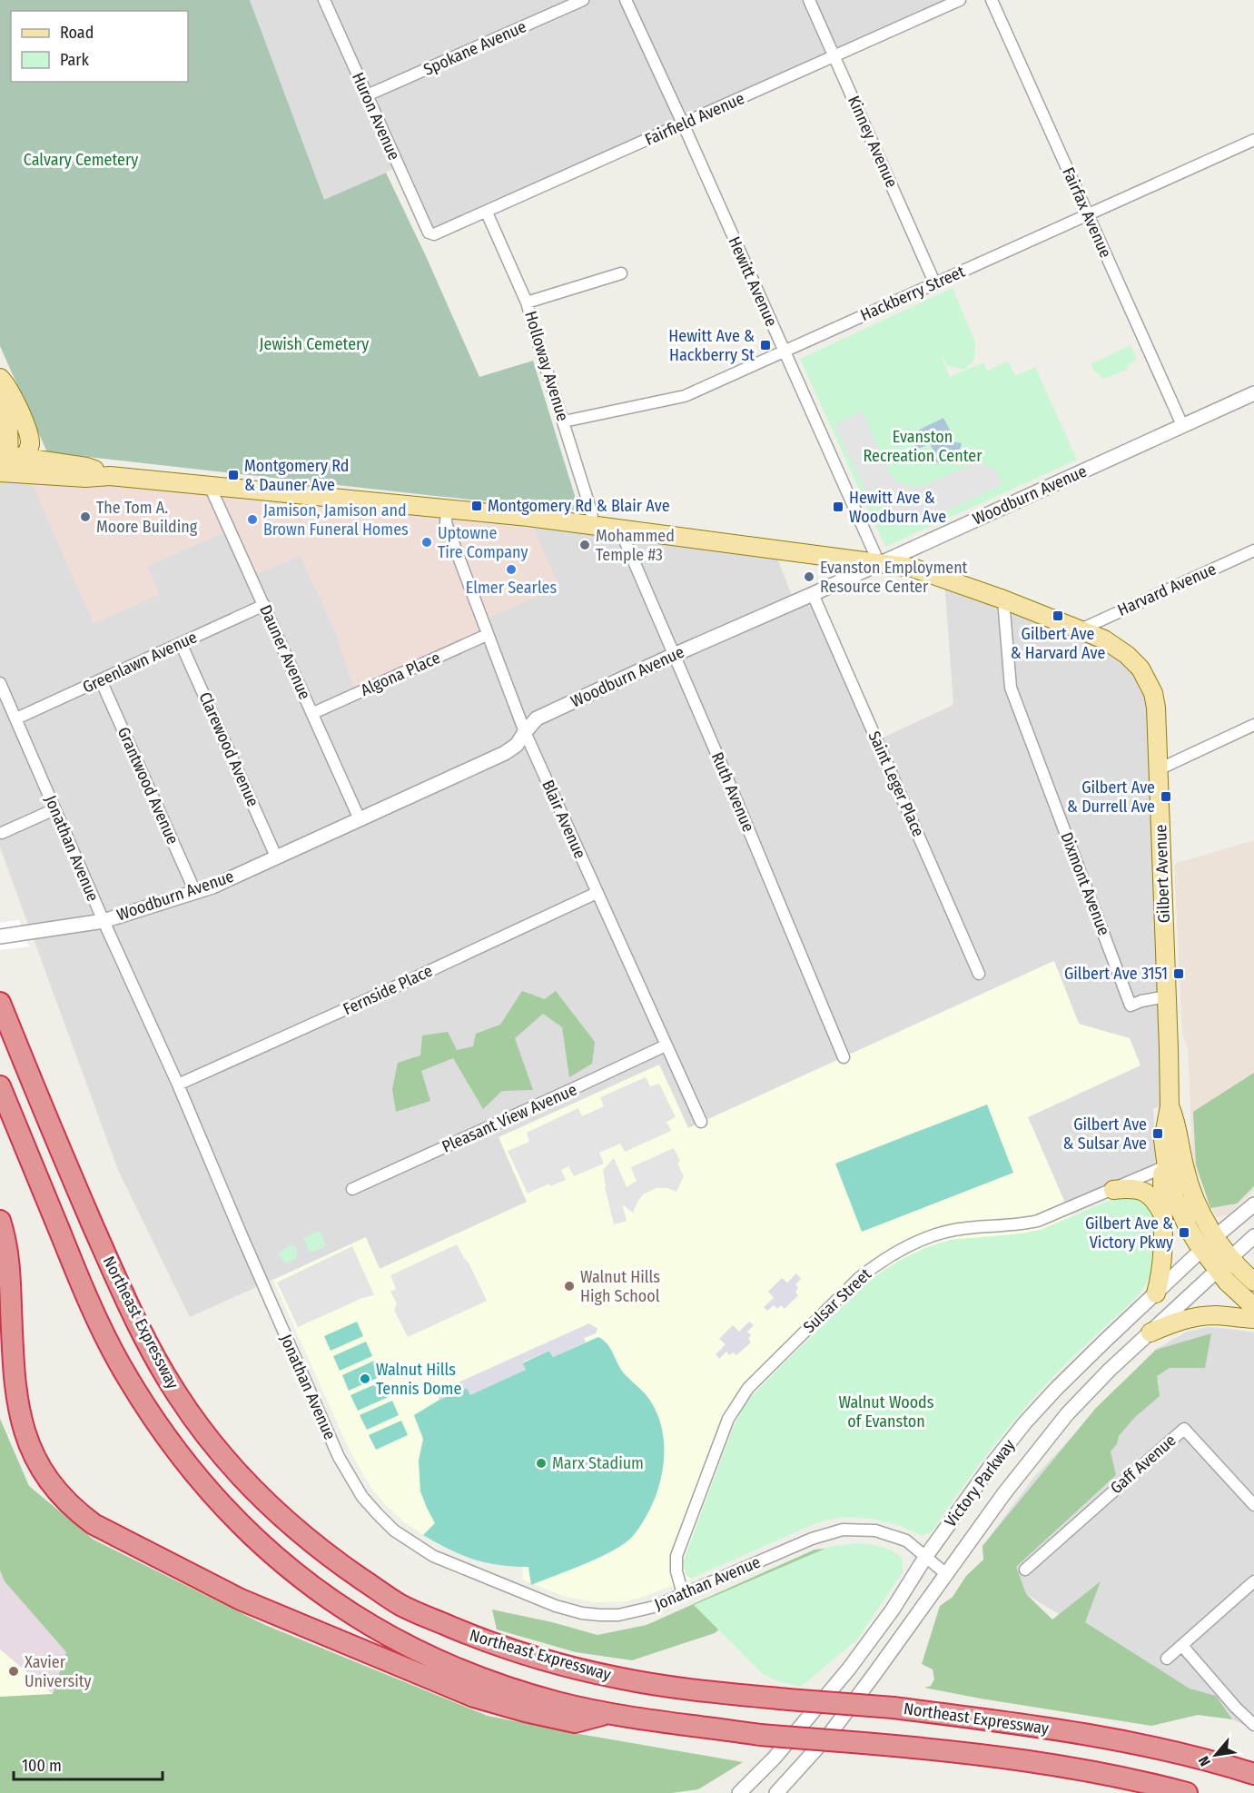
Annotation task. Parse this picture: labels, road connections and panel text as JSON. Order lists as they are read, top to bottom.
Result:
{
  "streets": {
    "highway": ["Northeast Expressway"],
    "main road": ["Gilbert Avenue"],
    "street": [
      "Spokane Avenue",
      "Huron Avenue",
      "Fairfield Avenue",
      "Kinney Avenue",
      "Fairfax Avenue",
      "Hewitt Avenue",
      "Hackberry Street",
      "Holloway Avenue",
      "Woodburn Avenue",
      "Harvard Avenue",
      "Dauner Avenue",
      "Greenlawn Avenue",
      "Algona Place",
      "Clarewood Avenue",
      "Saint Leger Place",
      "Grantwood Avenue",
      "Ruth Avenue",
      "Blair Avenue",
      "Jonathan Avenue",
      "Dixmont Avenue",
      "Fernside Place",
      "Pleasant View Avenue",
      "Sulsar Street",
      "Gaff Avenue",
      "Victory Parkway"
    ]
  },
  "crossings": [
    ["Spokane Avenue", "Huron Avenue"],
    ["Huron Avenue", "Fairfield Avenue"],
    ["Fairfield Avenue", "Kinney Avenue"],
    ["Fairfield Avenue", "Hewitt Avenue"],
    ["Fairfield Avenue", "Holloway Avenue"],
    ["Kinney Avenue", "Hackberry Street"],
    ["Fairfax Avenue", "Hackberry Street"],
    ["Fairfax Avenue", "Woodburn Avenue"],
    ["Hewitt Avenue", "Hackberry Street"],
    ["Hewitt Avenue", "Woodburn Avenue"],
    ["Hewitt Avenue", "Gilbert Avenue"],
    ["Hackberry Street", "Holloway Avenue"],
    ["Holloway Avenue", "Gilbert Avenue"],
    ["Woodburn Avenue", "Dauner Avenue"],
    ["Woodburn Avenue", "Clarewood Avenue"],
    ["Woodburn Avenue", "Saint Leger Place"],
    ["Woodburn Avenue", "Grantwood Avenue"],
    ["Woodburn Avenue", "Ruth Avenue"],
    ["Woodburn Avenue", "Blair Avenue"],
    ["Woodburn Avenue", "Jonathan Avenue"],
    ["Woodburn Avenue", "Gilbert Avenue"],
    ["Harvard Avenue", "Gilbert Avenue"],
    ["Dauner Avenue", "Greenlawn Avenue"],
    ["Dauner Avenue", "Algona Place"],
    ["Dauner Avenue", "Gilbert Avenue"],
    ["Greenlawn Avenue", "Clarewood Avenue"],
    ["Greenlawn Avenue", "Grantwood Avenue"],
    ["Greenlawn Avenue", "Jonathan Avenue"],
    ["Algona Place", "Blair Avenue"],
    ["Ruth Avenue", "Gilbert Avenue"],
    ["Blair Avenue", "Gilbert Avenue"],
    ["Blair Avenue", "Fernside Place"],
    ["Blair Avenue", "Pleasant View Avenue"],
    ["Jonathan Avenue", "Fernside Place"],
    ["Jonathan Avenue", "Sulsar Street"],
    ["Jonathan Avenue", "Victory Parkway"],
    ["Gilbert Avenue", "Dixmont Avenue"],
    ["Gilbert Avenue", "Sulsar Street"],
    ["Gilbert Avenue", "Victory Parkway"]
  ],
  "parks": [
    "Calvary Cemetery",
    "Jewish Cemetery",
    "Evanston Recreation Center",
    "Walnut Woods of Evanston"
  ],
  "places": {
    "transit": [
      "Hewitt Ave & Hackberry St",
      "Montgomery Rd & Dauner Ave",
      "Montgomery Rd & Blair Ave",
      "Hewitt Ave & Woodburn Ave",
      "Gilbert Ave & Harvard Ave",
      "Gilbert Ave & Durrell Ave",
      "Gilbert Ave 3151",
      "Gilbert Ave & Sulsar Ave",
      "Gilbert Ave & Victory Pkwy"
    ],
    "other": [
      "The Tom A. Moore Building",
      "Jamison, Jamison and Brown Funeral Homes",
      "Uptowne Tire Company",
      "Mohammed Temple #3",
      "Elmer Searles",
      "Evanston Employment Resource Center",
      "Walnut Hills High School",
      "Walnut Hills Tennis Dome",
      "Marx Stadium",
      "Xavier University"
    ]
  },
  "legend": ["Road", "Park"],
  "scale_bar": "100 m",
  "north": "bottom left"
}
